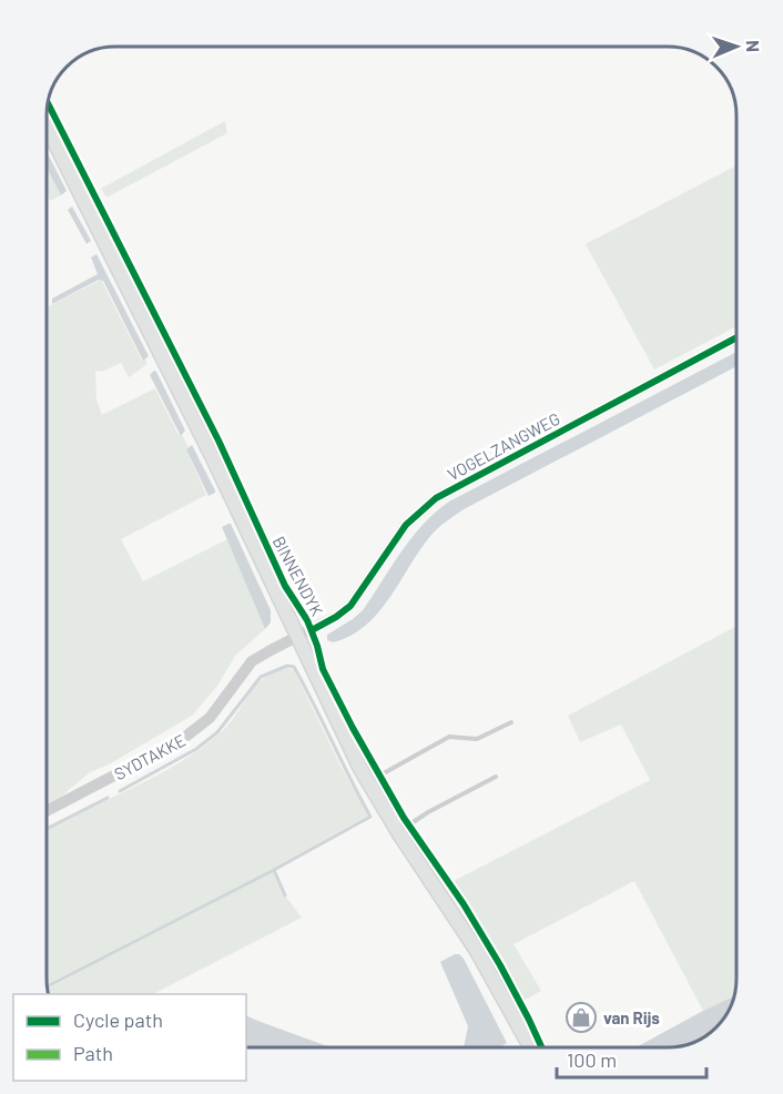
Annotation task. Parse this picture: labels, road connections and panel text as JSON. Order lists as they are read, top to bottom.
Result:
{
  "streets": {
    "main road": ["BINNENDYK"],
    "street": ["VOGELZANGWEG", "SYDTAKKE"]
  },
  "crossings": [
    ["VOGELZANGWEG", "SYDTAKKE"],
    ["BINNENDYK", "SYDTAKKE"]
  ],
  "places": {
    "shop": ["van Rijs"]
  },
  "legend": ["Cycle path", "Path"],
  "scale_bar": "100 m",
  "north": "right"
}
